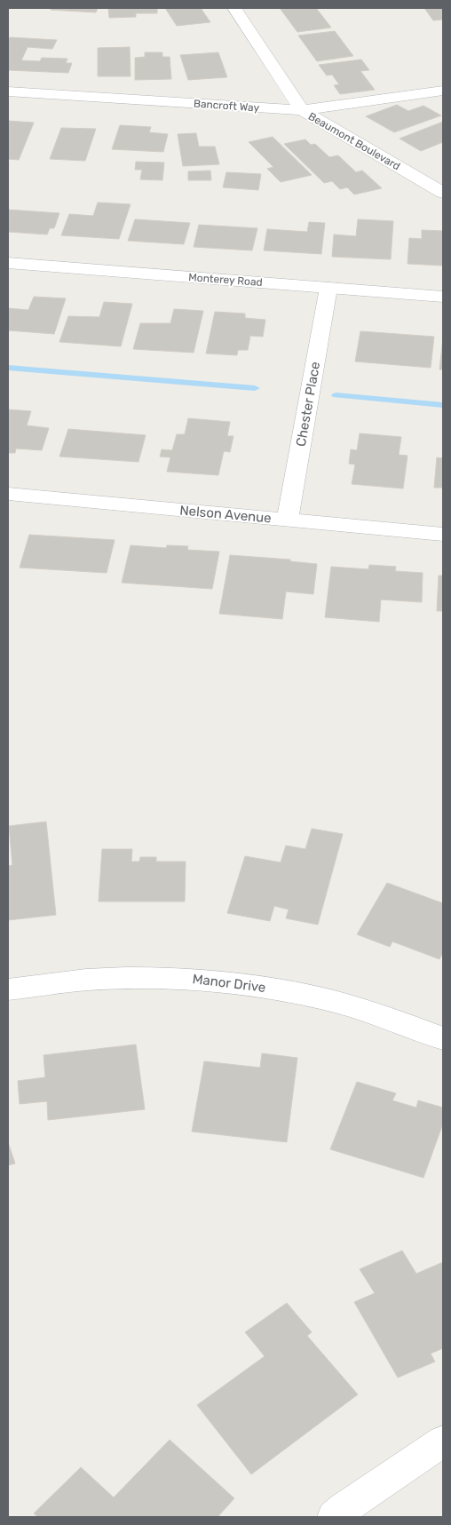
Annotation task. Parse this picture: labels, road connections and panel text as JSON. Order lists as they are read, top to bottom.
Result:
{
  "streets": {
    "street": [
      "Bancroft Way",
      "Beaumont Boulevard",
      "Monterey Road",
      "Chester Place",
      "Nelson Avenue",
      "Manor Drive"
    ]
  },
  "crossings": [
    ["Bancroft Way", "Beaumont Boulevard"],
    ["Monterey Road", "Chester Place"],
    ["Chester Place", "Nelson Avenue"]
  ]
}
